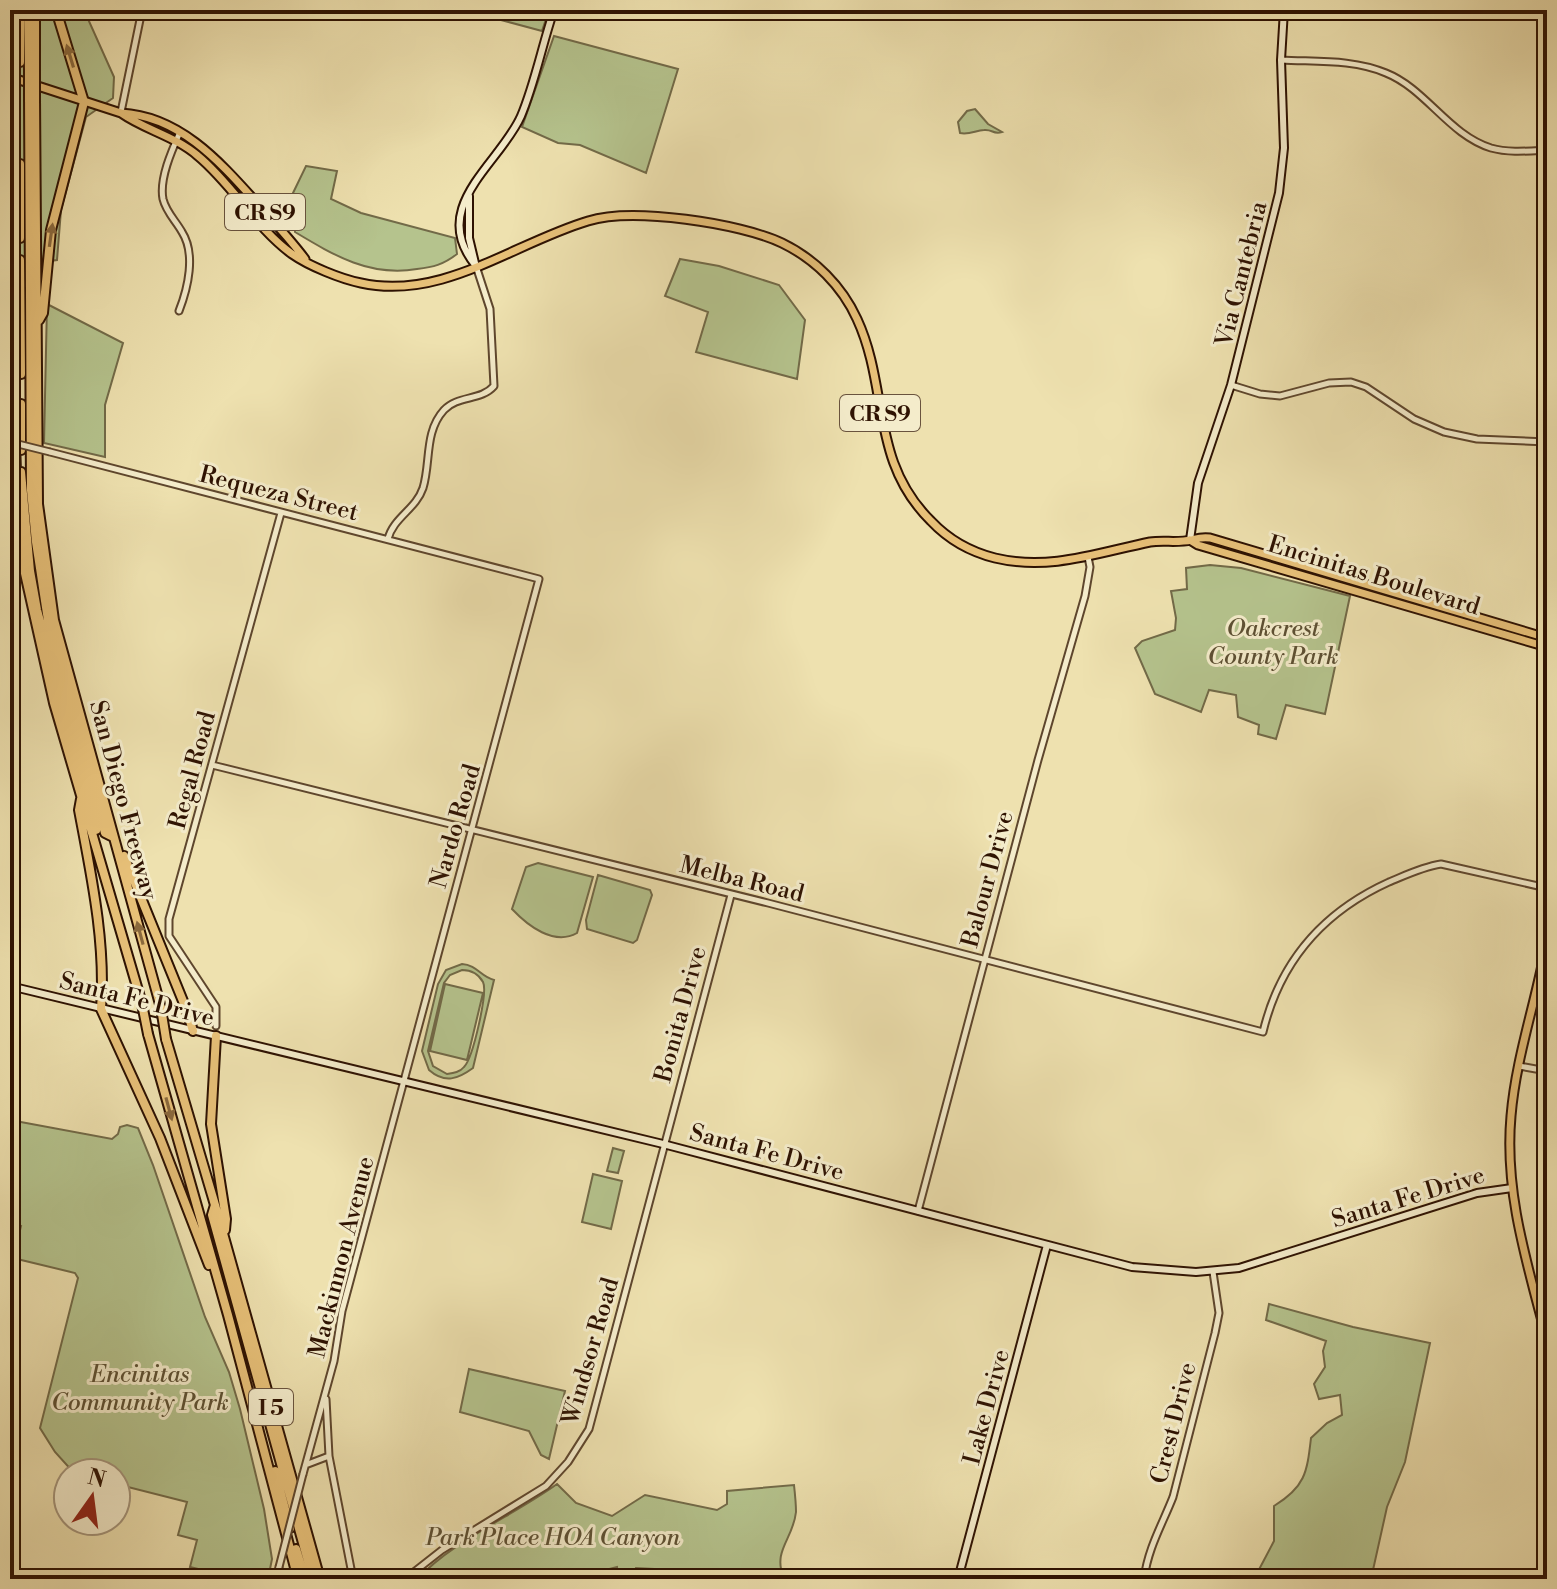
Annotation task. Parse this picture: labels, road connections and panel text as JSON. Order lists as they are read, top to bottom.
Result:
{
  "streets": {
    "highway": ["San Diego Freeway", "I 5"],
    "main road": [
      "CR S9",
      "Via Cantebria",
      "Encinitas Boulevard",
      "Santa Fe Drive",
      "Lake Drive"
    ],
    "street": [
      "Requeza Street",
      "Regal Road",
      "Nardo Road",
      "Melba Road",
      "Balour Drive",
      "Bonita Drive",
      "Mackinnon Avenue",
      "Windsor Road",
      "Crest Drive"
    ]
  },
  "crossings": [
    ["Via Cantebria", "Encinitas Boulevard"],
    ["Requeza Street", "Regal Road"],
    ["Requeza Street", "Nardo Road"],
    ["Encinitas Boulevard", "Balour Drive"],
    ["Regal Road", "Melba Road"],
    ["Nardo Road", "Melba Road"],
    ["Nardo Road", "Santa Fe Drive"],
    ["Nardo Road", "Mackinnon Avenue"],
    ["Melba Road", "Balour Drive"],
    ["Melba Road", "Bonita Drive"],
    ["Balour Drive", "Santa Fe Drive"],
    ["Santa Fe Drive", "Bonita Drive"],
    ["Santa Fe Drive", "Mackinnon Avenue"],
    ["Santa Fe Drive", "Windsor Road"],
    ["Santa Fe Drive", "Lake Drive"],
    ["Santa Fe Drive", "Crest Drive"],
    ["Bonita Drive", "Windsor Road"]
  ],
  "parks": ["Oakcrest County Park", "Encinitas Community Park", "Park Place HOA Canyon"],
  "north": "top"
}
